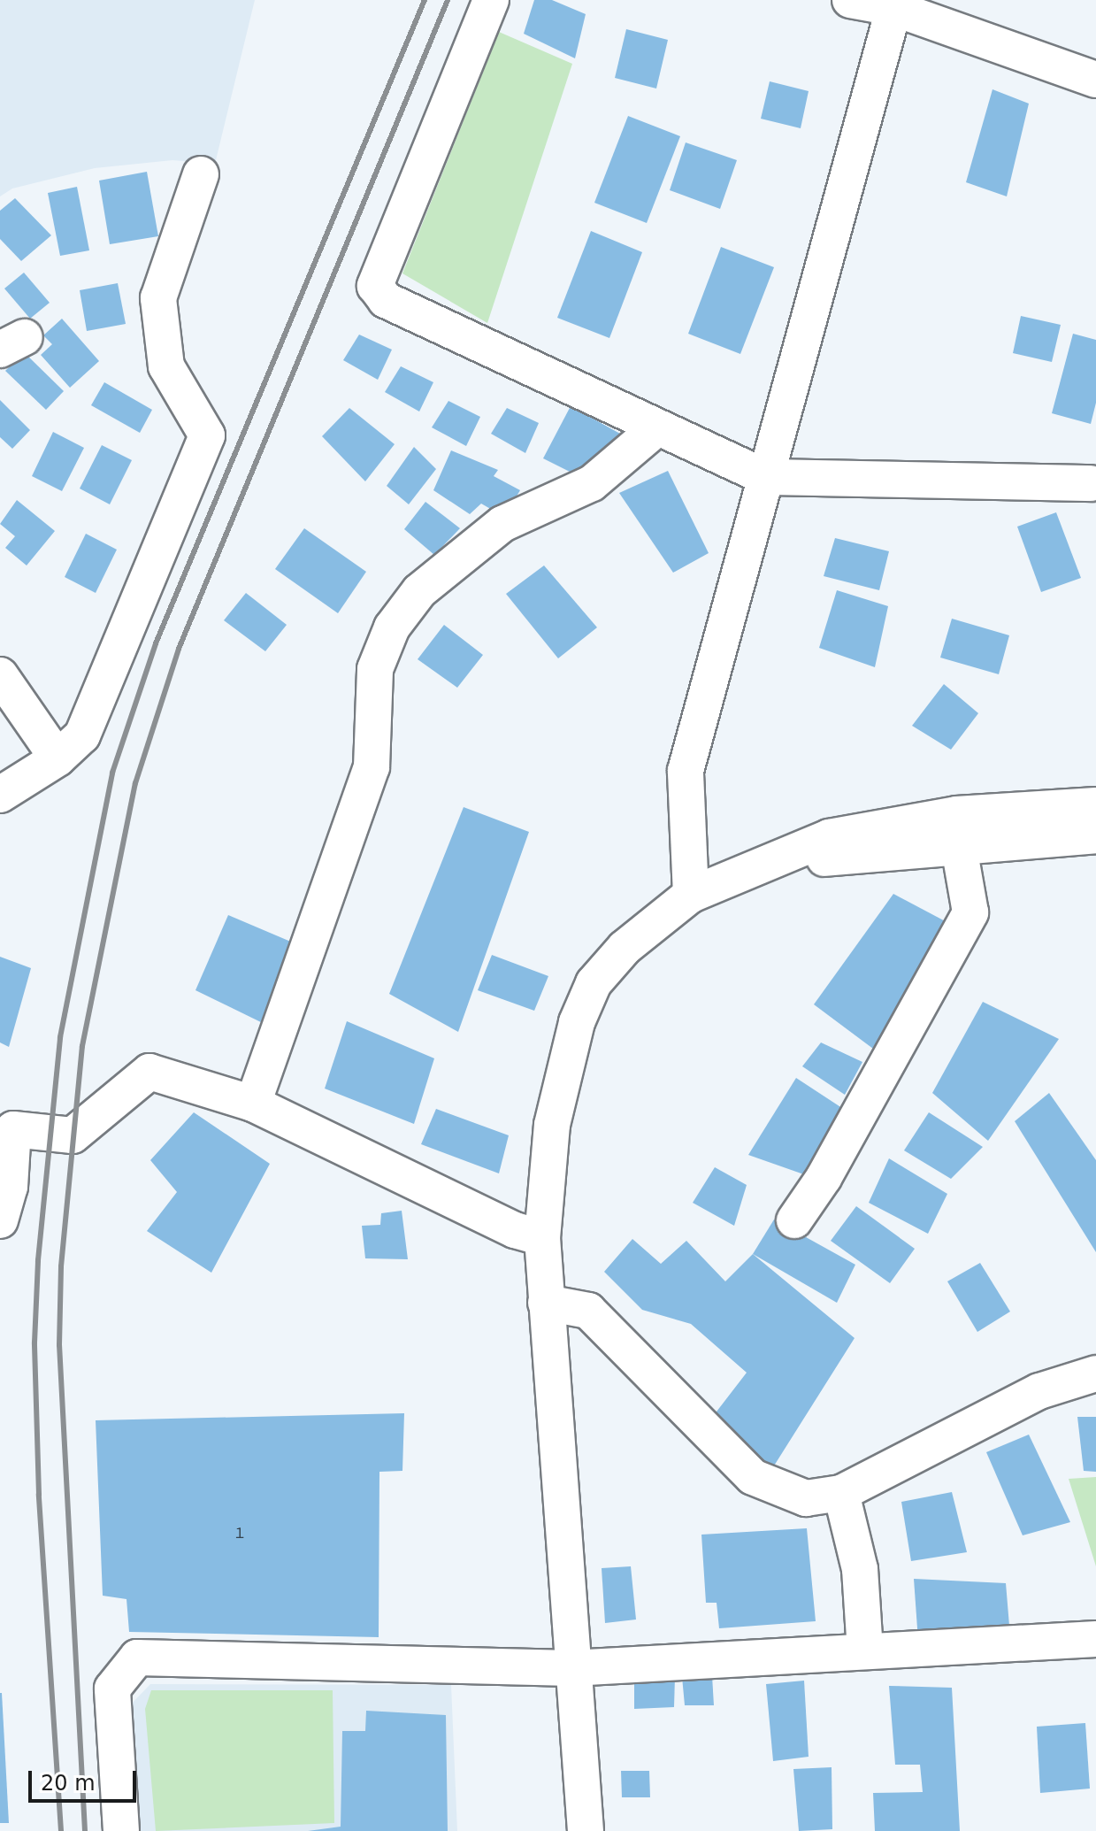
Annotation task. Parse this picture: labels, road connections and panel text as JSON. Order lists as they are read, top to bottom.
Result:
{
  "house_numbers": ["１"],
  "scale_bar": "20 m"
}
